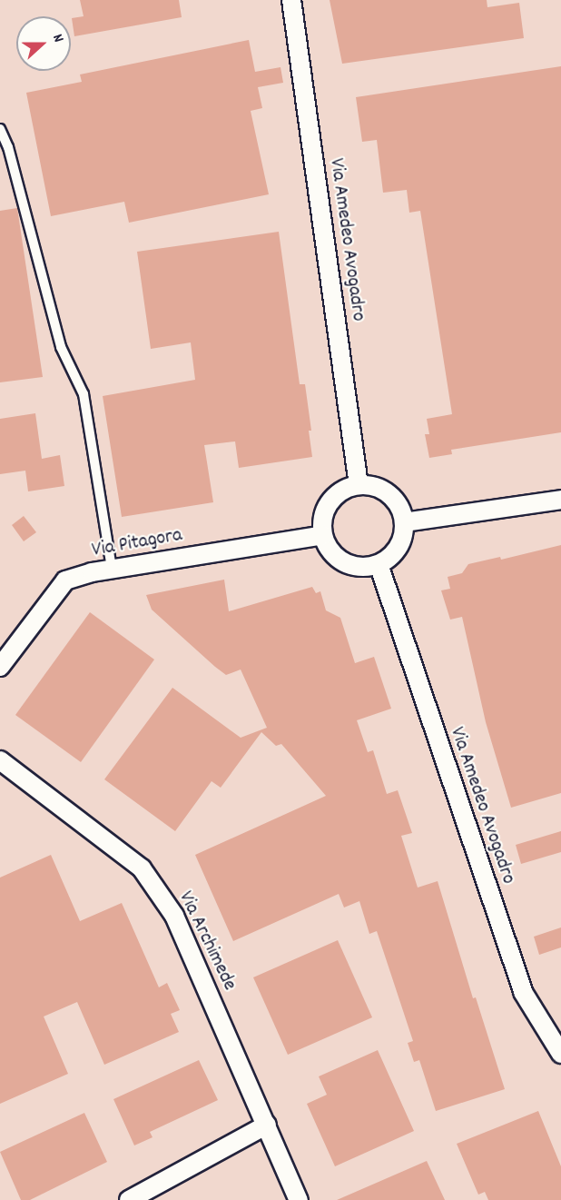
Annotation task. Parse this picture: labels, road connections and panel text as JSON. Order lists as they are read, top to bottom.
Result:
{
  "streets": {
    "street": ["Via Amedeo Avogadro", "Via Pitagora", "Via Archimede"]
  },
  "crossings": [
    ["Via Amedeo Avogadro", "Via Pitagora"]
  ],
  "north": "right"
}
